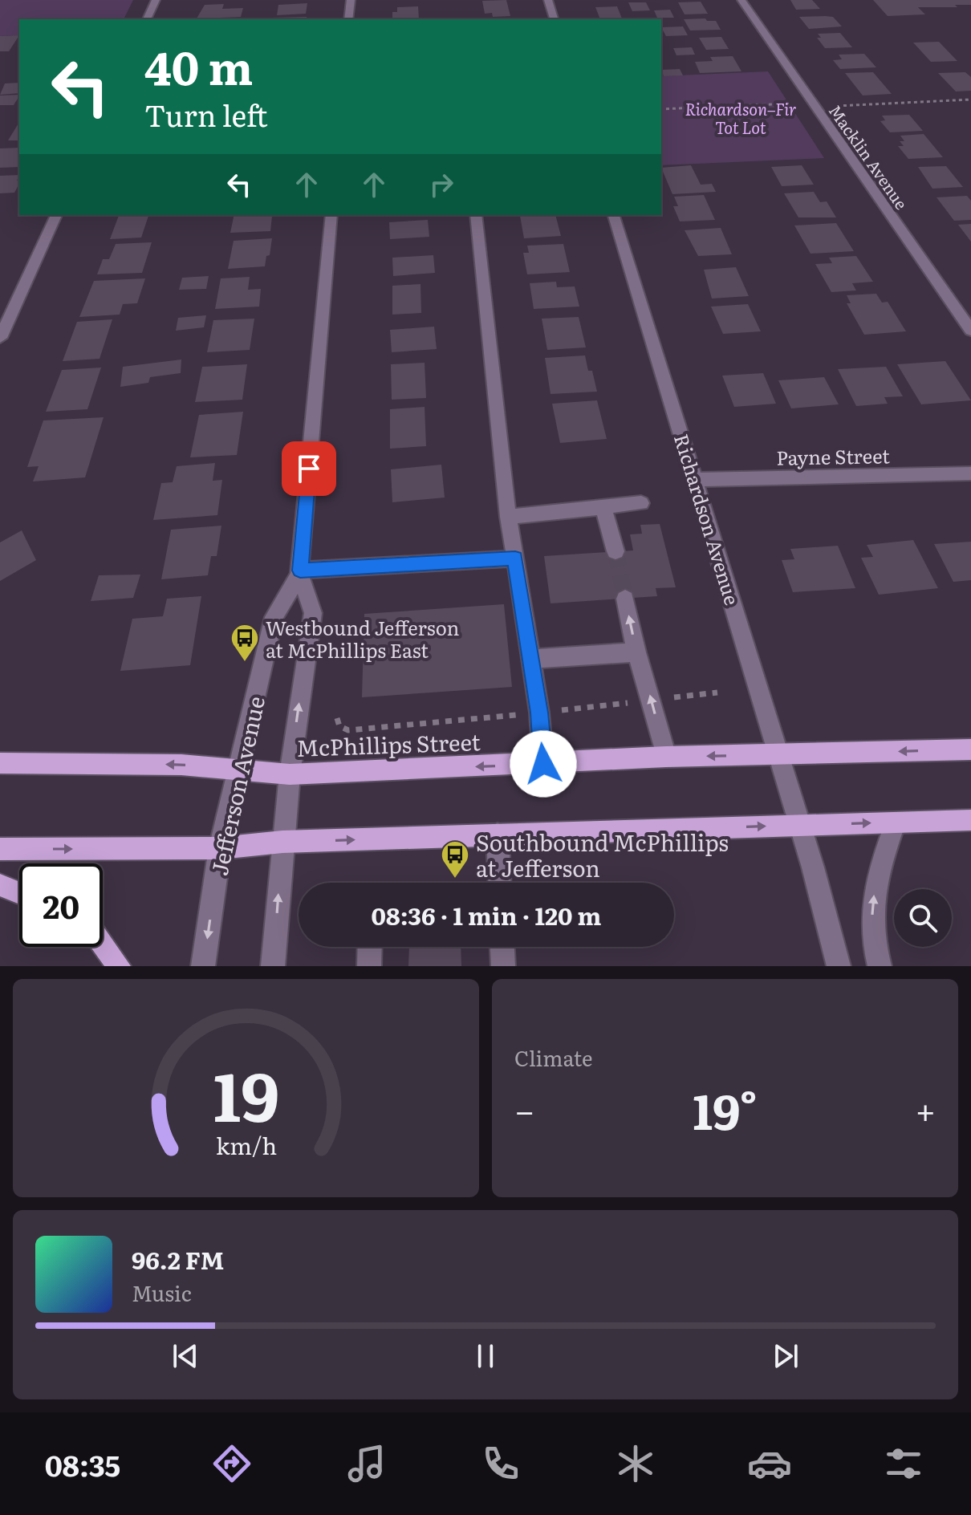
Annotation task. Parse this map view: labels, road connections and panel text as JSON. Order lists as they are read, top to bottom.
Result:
{
  "streets": {
    "main road": ["McPhillips Street"],
    "street": [
      "Macklin Avenue",
      "Payne Street",
      "Richardson Avenue",
      "Jefferson Avenue"
    ]
  },
  "crossings": [
    ["Payne Street", "Richardson Avenue"],
    ["Richardson Avenue", "McPhillips Street"],
    ["McPhillips Street", "Jefferson Avenue"]
  ],
  "parks": ["Richardson–Fir Tot Lot"],
  "places": {
    "bus stop": ["Westbound Jefferson at McPhillips East", "Southbound McPhillips at Jefferson"]
  },
  "page": {
    "turn": ["40 m", "Turn left"],
    "limit": "20",
    "trip": "08:36 · 1 min · 120 m",
    "tile": "Climate",
    "heat": ["−", "19°", "+"],
    "song": ["96.2 FM", "Music"],
    "tabs": "08:35",
    "gauge": ["19", "km/h"]
  }
}
